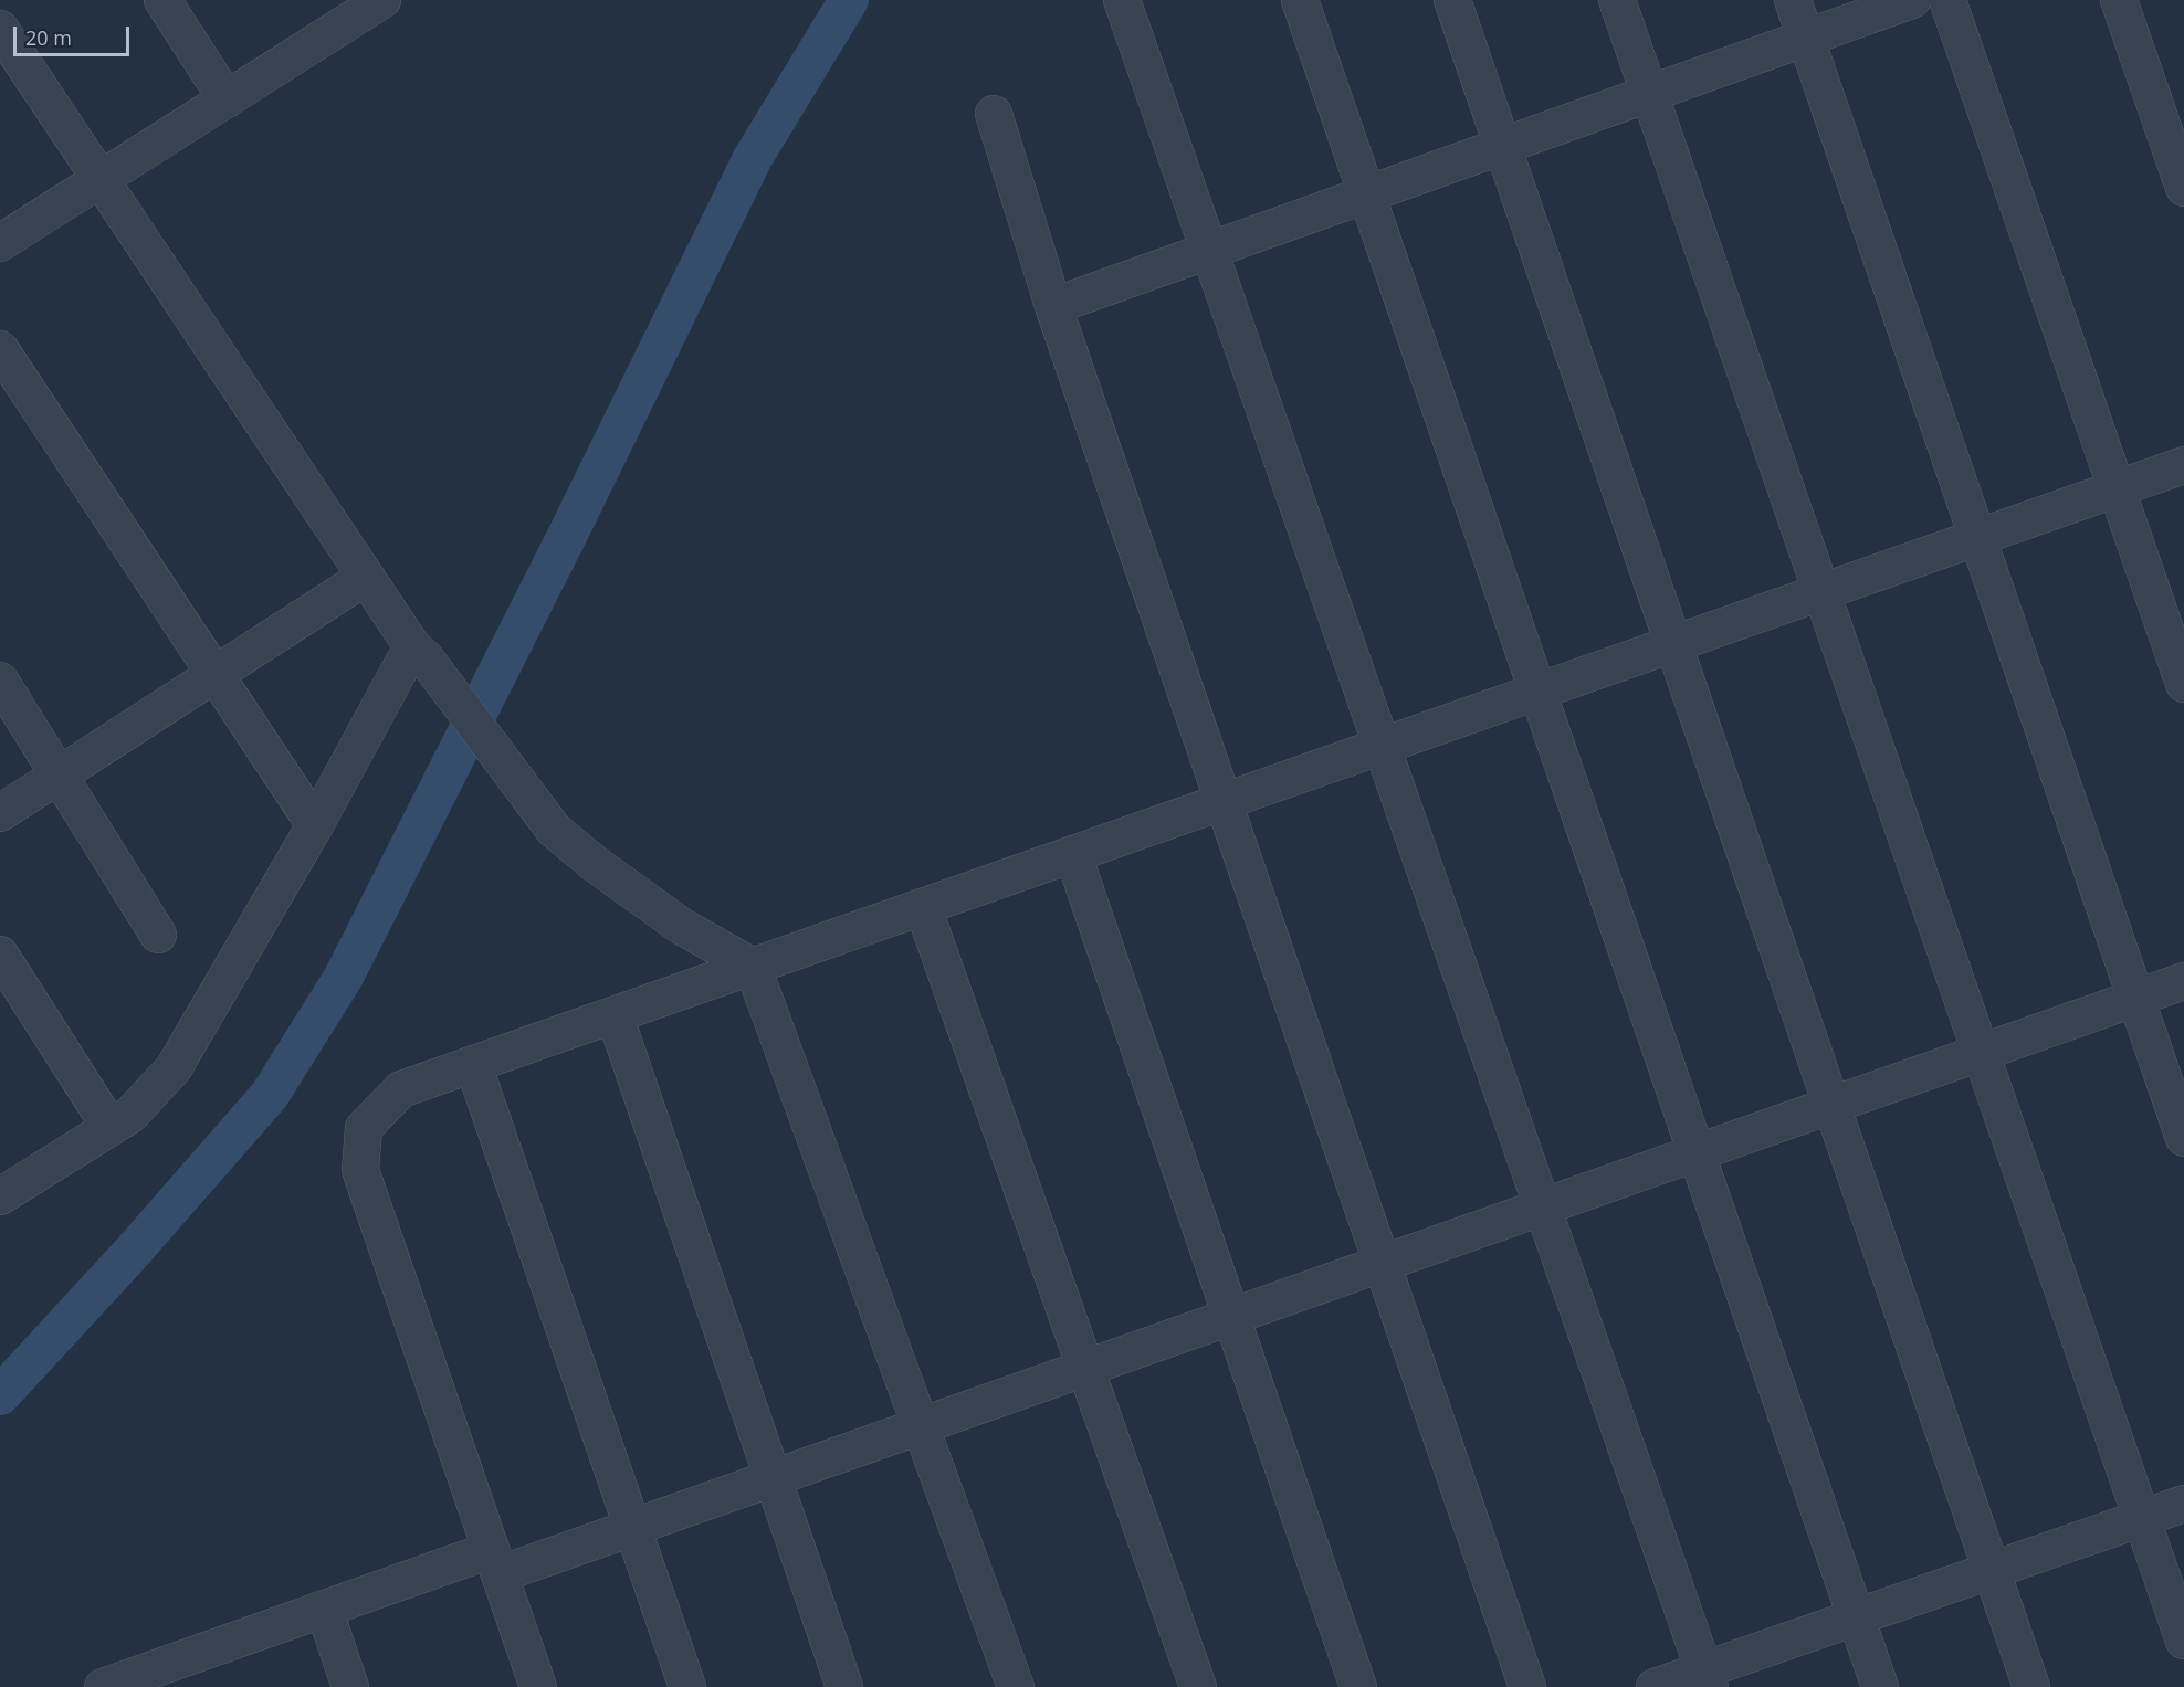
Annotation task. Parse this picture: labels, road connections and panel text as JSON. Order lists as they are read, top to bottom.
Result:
{
  "scale_bar": "20 m"
}
